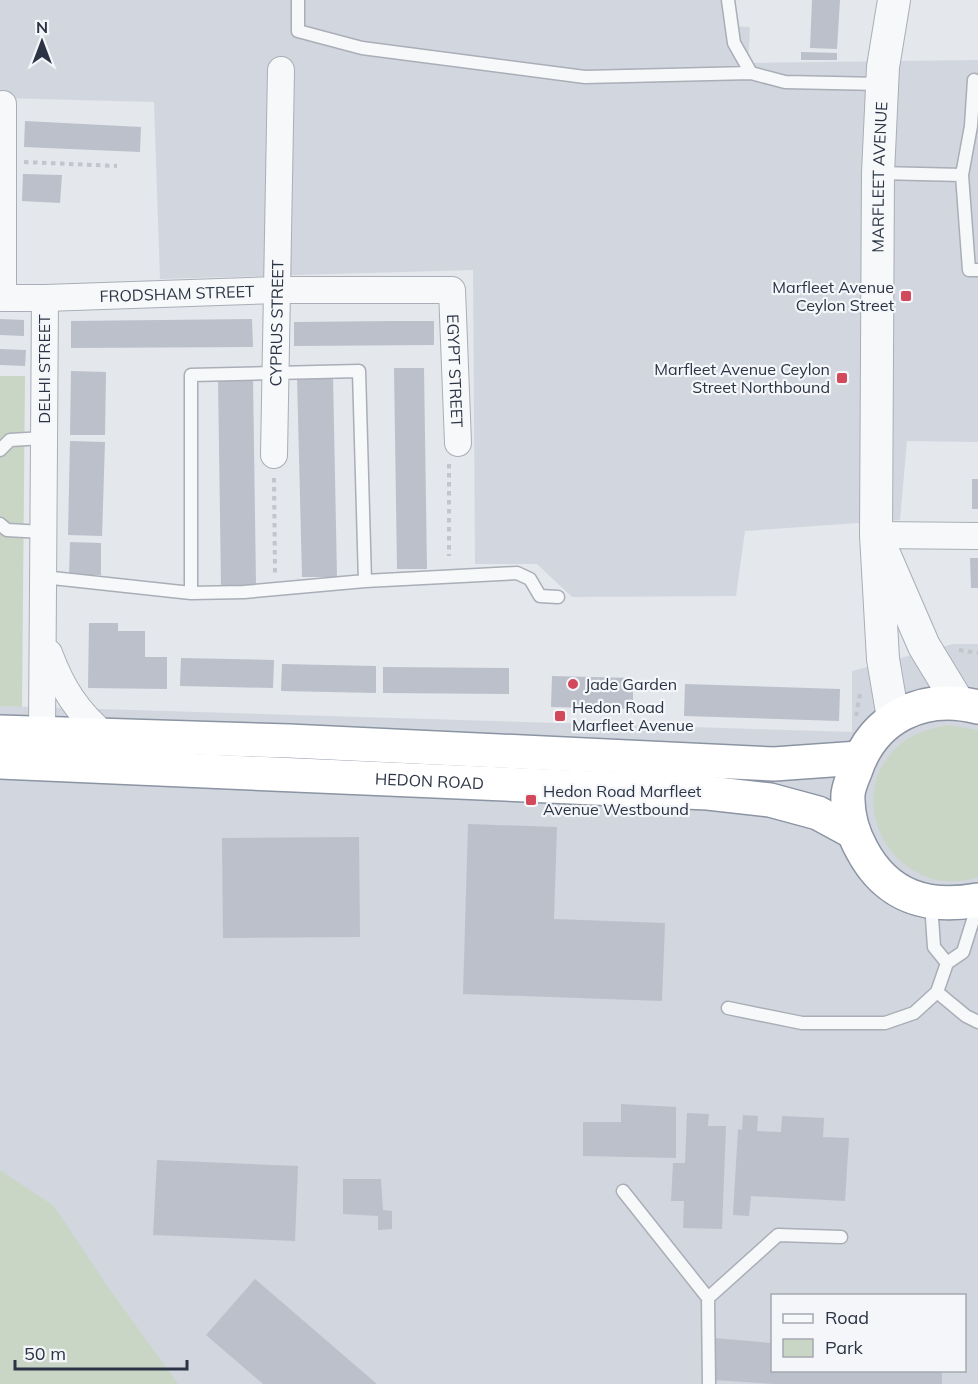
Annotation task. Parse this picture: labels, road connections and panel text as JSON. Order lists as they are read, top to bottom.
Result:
{
  "streets": {
    "highway": ["HEDON ROAD"],
    "street": [
      "MARFLEET AVENUE",
      "FRODSHAM STREET",
      "CYPRUS STREET",
      "DELHI STREET",
      "EGYPT STREET"
    ]
  },
  "crossings": [
    ["FRODSHAM STREET", "CYPRUS STREET"],
    ["FRODSHAM STREET", "DELHI STREET"],
    ["FRODSHAM STREET", "EGYPT STREET"],
    ["DELHI STREET", "HEDON ROAD"]
  ],
  "places": {
    "transit": [
      "Marfleet Avenue Ceylon Street",
      "Marfleet Avenue Ceylon Street Northbound",
      "Hedon Road Marfleet Avenue",
      "Hedon Road Marfleet Avenue Westbound"
    ],
    "other": ["Jade Garden"]
  },
  "legend": ["Road", "Park"],
  "scale_bar": "50 m",
  "north": "top"
}
